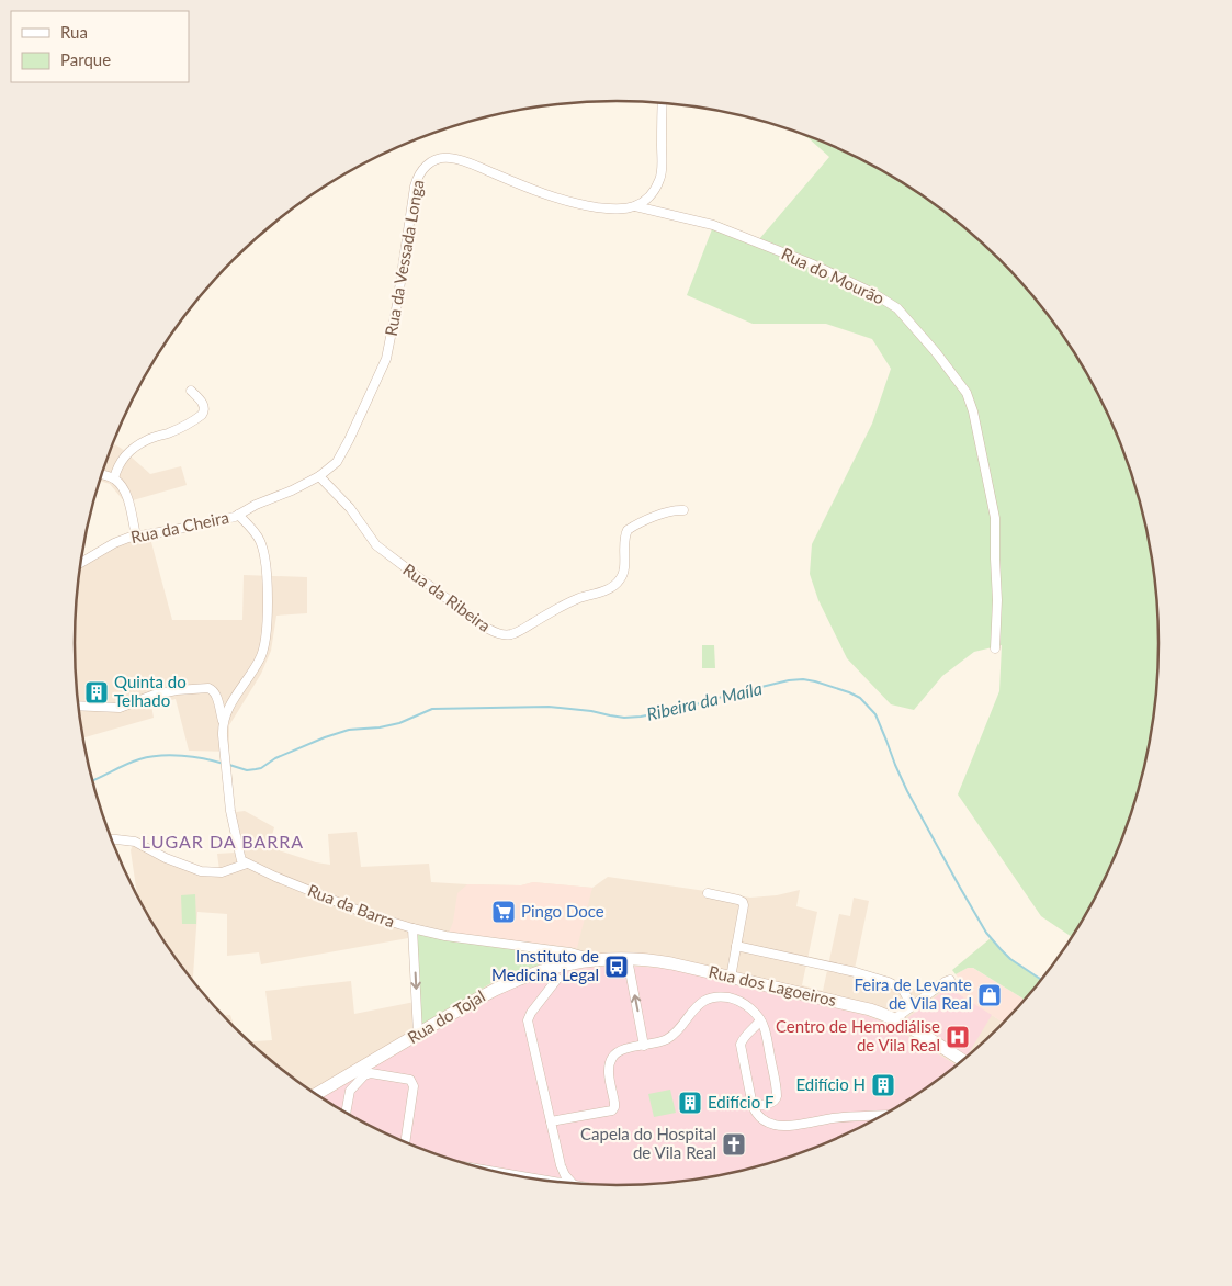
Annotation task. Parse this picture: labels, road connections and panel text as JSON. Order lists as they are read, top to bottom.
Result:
{
  "streets": {
    "main road": ["Rua dos Lagoeiros", "Rua do Tojal"],
    "street": [
      "Rua da Vessada Longa",
      "Rua do Mourão",
      "Rua da Cheira",
      "Rua da Ribeira",
      "Rua da Barra"
    ]
  },
  "crossings": [
    ["Rua da Vessada Longa", "Rua do Mourão"],
    ["Rua da Vessada Longa", "Rua da Cheira"],
    ["Rua da Vessada Longa", "Rua da Ribeira"],
    ["Rua da Cheira", "Rua da Ribeira"],
    ["Rua da Barra", "Rua dos Lagoeiros"],
    ["Rua da Barra", "Rua do Tojal"],
    ["Rua dos Lagoeiros", "Rua do Tojal"]
  ],
  "districts": ["LUGAR DA BARRA"],
  "water": ["Ribeira da Maíla"],
  "places": {
    "building": ["Quinta do Telhado", "Edifício H", "Edifício F"],
    "supermarket": ["Pingo Doce"],
    "bus stop": ["Instituto de Medicina Legal"],
    "shop": ["Feira de Levante de Vila Real"],
    "hospital": ["Centro de Hemodiálise de Vila Real"],
    "church": ["Capela do Hospital de Vila Real"]
  },
  "legend": ["Rua", "Parque"]
}
